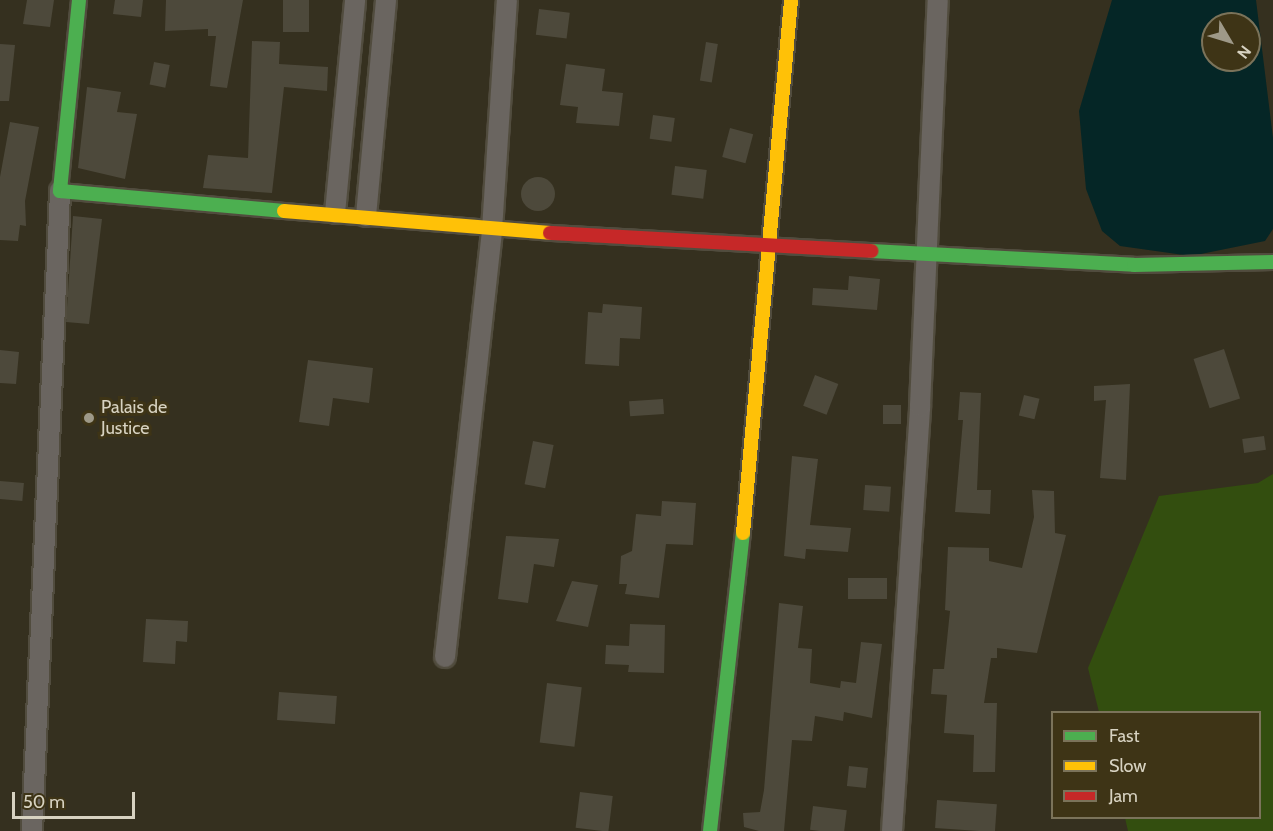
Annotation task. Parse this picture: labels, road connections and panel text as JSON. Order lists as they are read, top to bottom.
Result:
{
  "places": ["Palais de Justice"],
  "legend": ["Fast", "Slow", "Jam"],
  "scale_bar": "50 m",
  "north": "bottom right"
}
